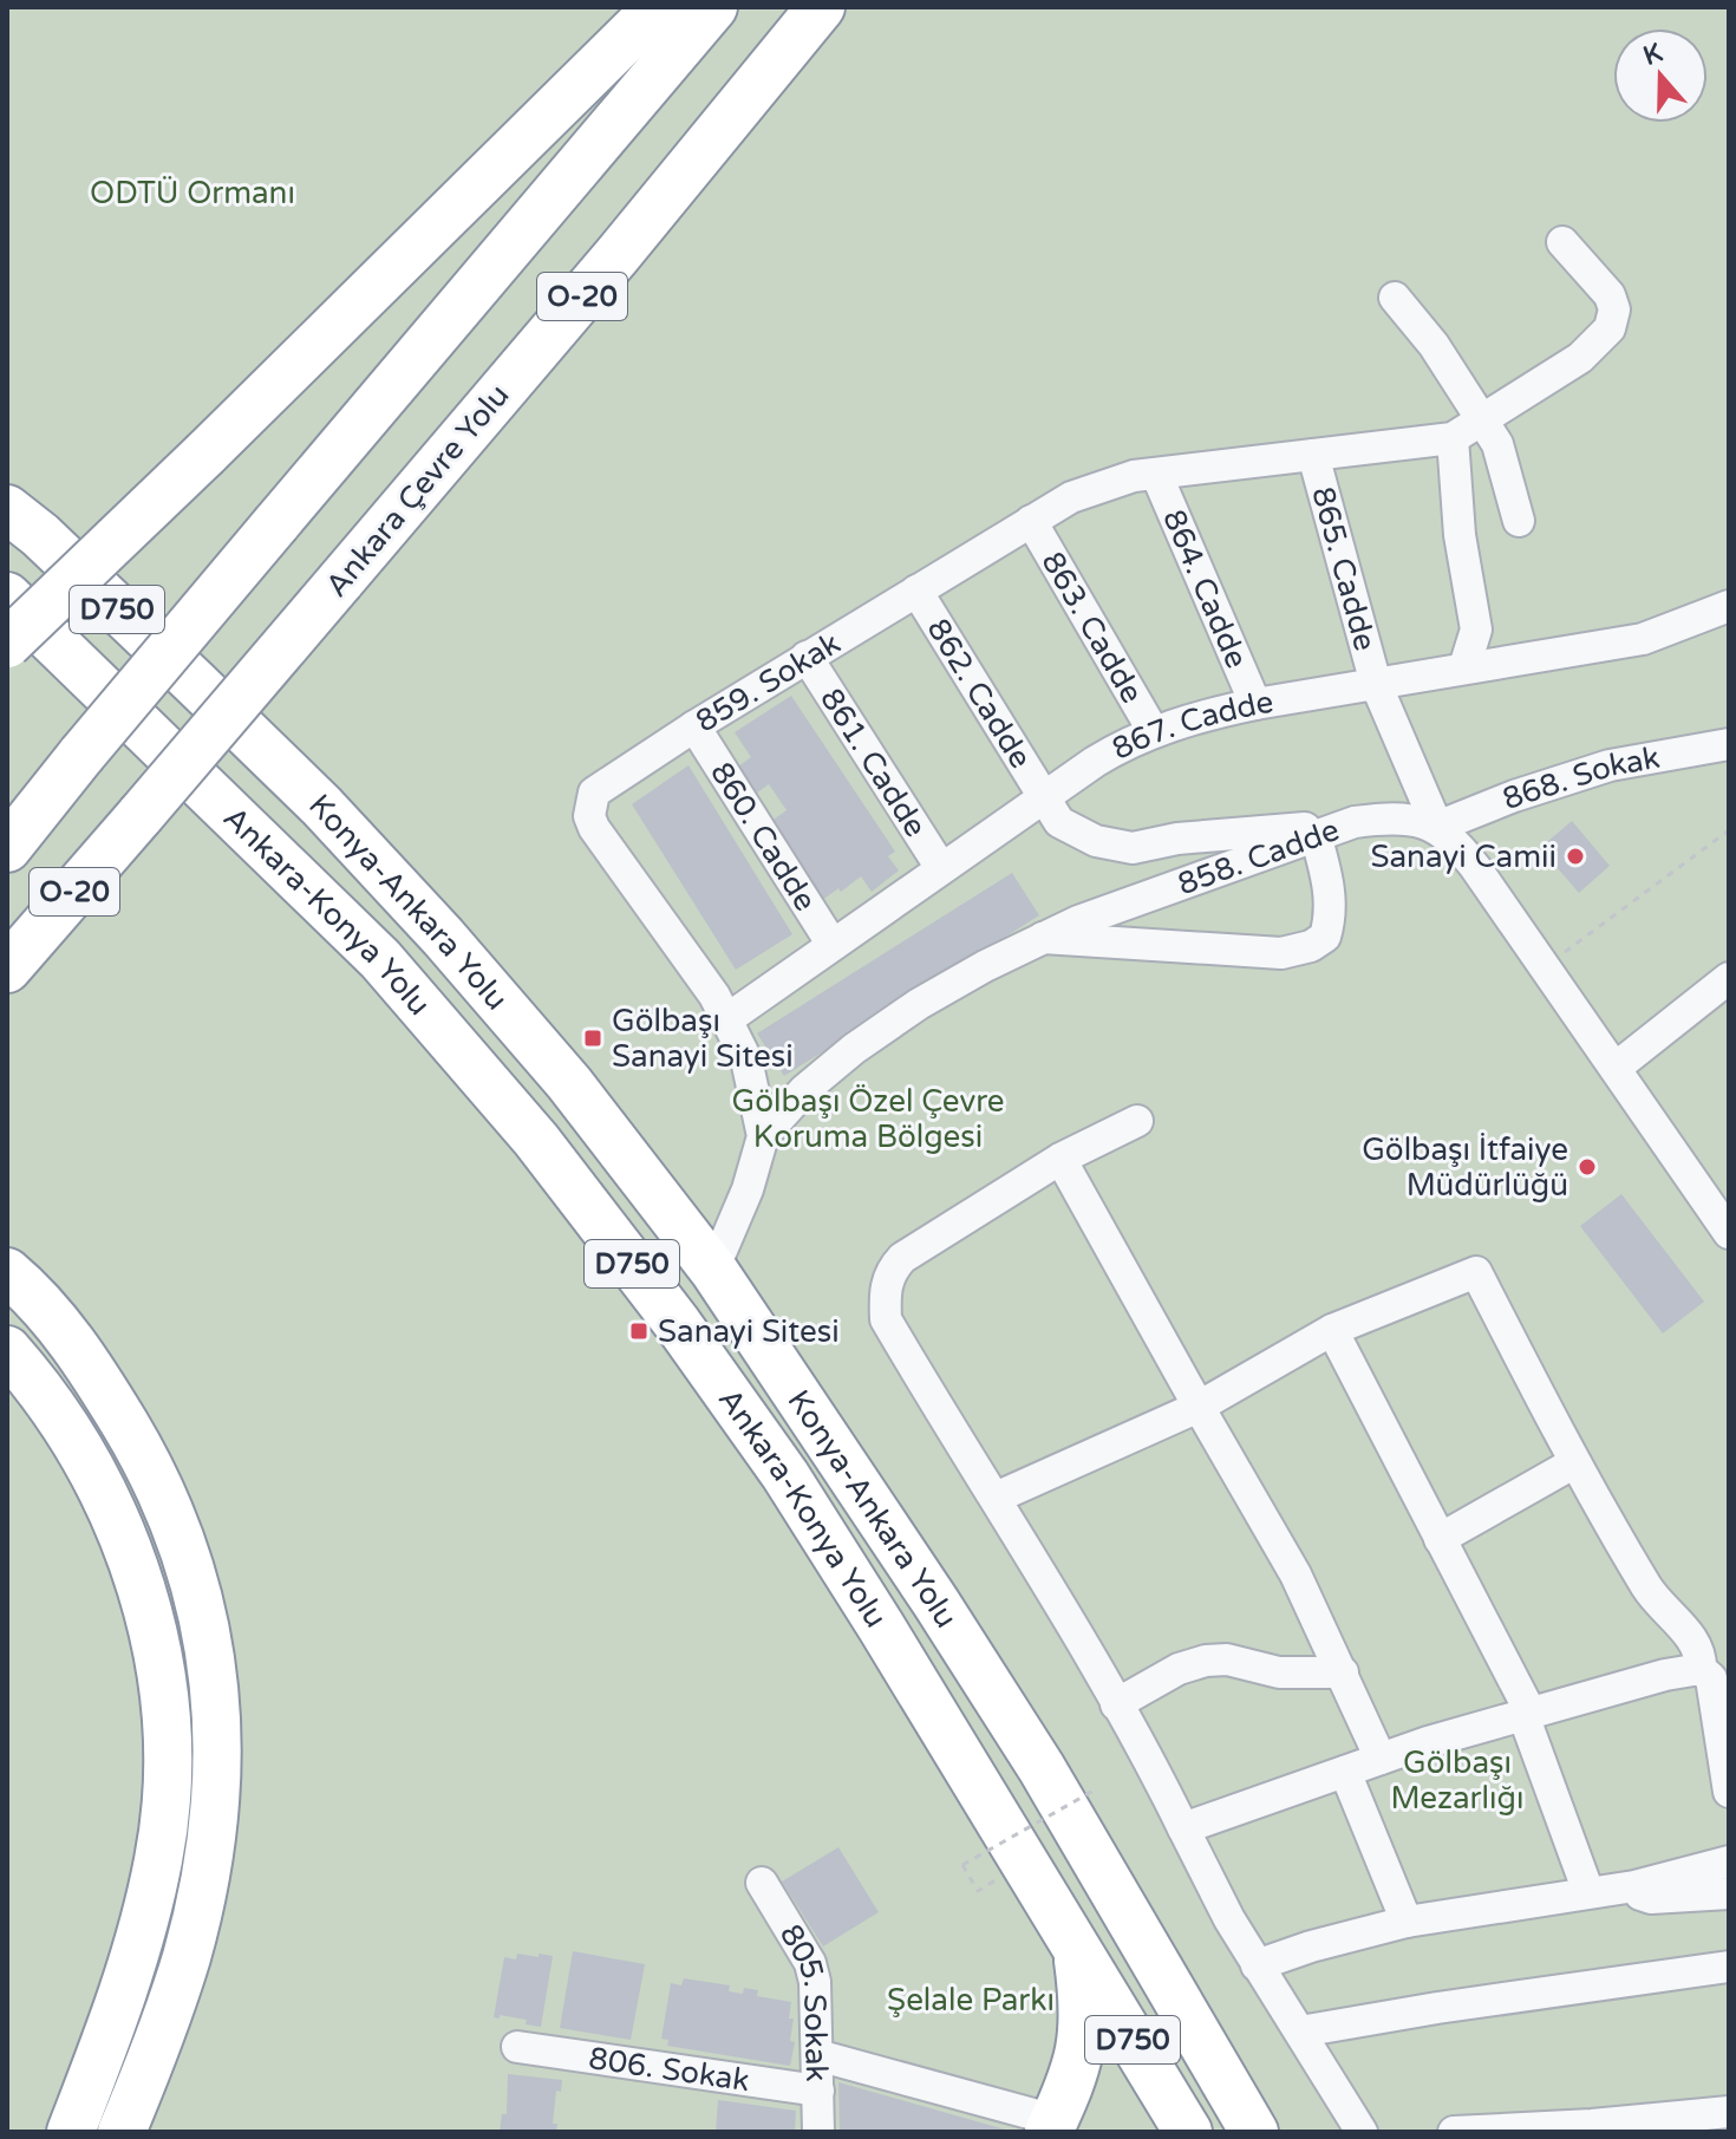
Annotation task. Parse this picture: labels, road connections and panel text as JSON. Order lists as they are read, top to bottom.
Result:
{
  "streets": {
    "highway": [
      "O-20",
      "Ankara Çevre Yolu",
      "D750",
      "Konya-Ankara Yolu",
      "Ankara-Konya Yolu"
    ],
    "street": [
      "865. Cadde",
      "864. Cadde",
      "863. Cadde",
      "859. Sokak",
      "862. Cadde",
      "867. Cadde",
      "861. Cadde",
      "868. Sokak",
      "860. Cadde",
      "858. Cadde",
      "805. Sokak",
      "806. Sokak"
    ]
  },
  "crossings": [
    ["865. Cadde", "859. Sokak"],
    ["865. Cadde", "867. Cadde"],
    ["865. Cadde", "868. Sokak"],
    ["865. Cadde", "858. Cadde"],
    ["864. Cadde", "859. Sokak"],
    ["864. Cadde", "867. Cadde"],
    ["D750", "Ankara-Konya Yolu"],
    ["863. Cadde", "859. Sokak"],
    ["863. Cadde", "867. Cadde"],
    ["859. Sokak", "862. Cadde"],
    ["859. Sokak", "867. Cadde"],
    ["859. Sokak", "861. Cadde"],
    ["859. Sokak", "860. Cadde"],
    ["859. Sokak", "858. Cadde"],
    ["859. Sokak", "Konya-Ankara Yolu"],
    ["862. Cadde", "867. Cadde"],
    ["862. Cadde", "858. Cadde"],
    ["867. Cadde", "861. Cadde"],
    ["867. Cadde", "860. Cadde"],
    ["868. Sokak", "858. Cadde"],
    ["805. Sokak", "806. Sokak"]
  ],
  "parks": [
    "ODTÜ Ormanı",
    "Gölbaşı Özel Çevre Koruma Bölgesi",
    "Gölbaşı Mezarlığı",
    "Şelale Parkı"
  ],
  "places": {
    "other": ["Sanayi Camii", "Gölbaşı İtfaiye Müdürlüğü"],
    "transit": ["Gölbaşı Sanayi Sitesi", "Sanayi Sitesi"]
  },
  "north": "top"
}
